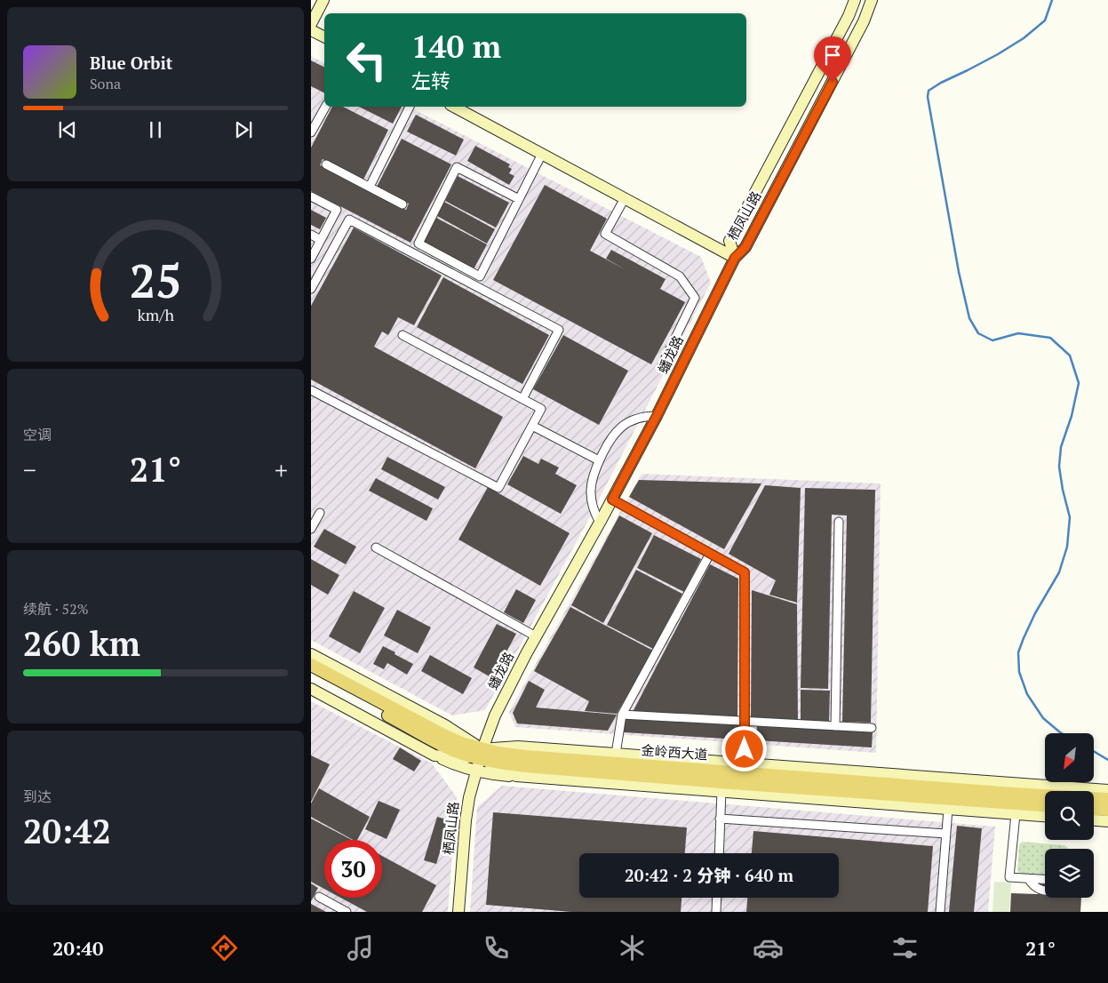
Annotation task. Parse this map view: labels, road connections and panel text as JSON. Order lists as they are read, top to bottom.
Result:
{
  "streets": {
    "main road": ["金岭西大道"],
    "street": ["栖凤山路", "蟠龙路"]
  },
  "crossings": [
    ["栖凤山路", "蟠龙路"],
    ["栖凤山路", "金岭西大道"],
    ["蟠龙路", "金岭西大道"]
  ],
  "north": "bottom left",
  "page": {
    "turn": ["140 m", "左转"],
    "song": ["Blue Orbit", "Sona"],
    "tile": [
      "空调",
      ["续航 · 52%", "260 km"],
      ["到达", "20:42"]
    ],
    "heat": ["−", "21°", "+"],
    "limit": "30",
    "trip": "20:42 · 2 分钟 · 640 m",
    "tabs": ["20:40", "21°"],
    "gauge": ["25", "km/h"]
  }
}
